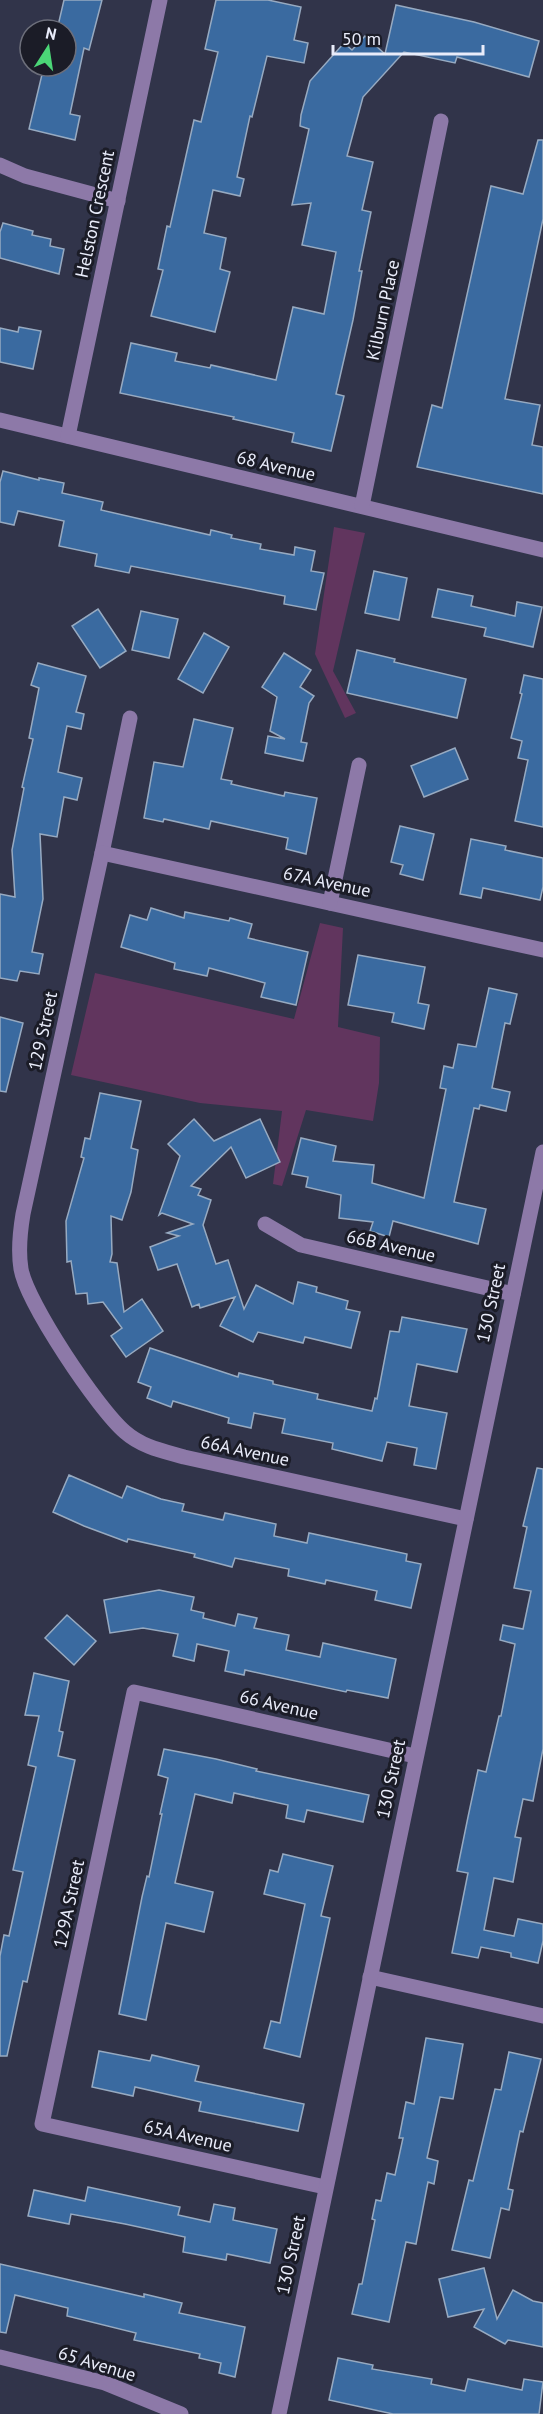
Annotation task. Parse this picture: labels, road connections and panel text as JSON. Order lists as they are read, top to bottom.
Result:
{
  "streets": {
    "street": [
      "Helston Crescent",
      "Kilburn Place",
      "68 Avenue",
      "67A Avenue",
      "129 Street",
      "66B Avenue",
      "130 Street",
      "66A Avenue",
      "66 Avenue",
      "129A Street",
      "65A Avenue",
      "65 Avenue"
    ]
  },
  "crossings": [
    ["Helston Crescent", "68 Avenue"],
    ["Kilburn Place", "68 Avenue"],
    ["67A Avenue", "129 Street"],
    ["129 Street", "66A Avenue"],
    ["66B Avenue", "130 Street"],
    ["130 Street", "66A Avenue"],
    ["130 Street", "66 Avenue"],
    ["130 Street", "65A Avenue"],
    ["66 Avenue", "129A Street"],
    ["129A Street", "65A Avenue"]
  ],
  "scale_bar": "50 m",
  "north": "top"
}
